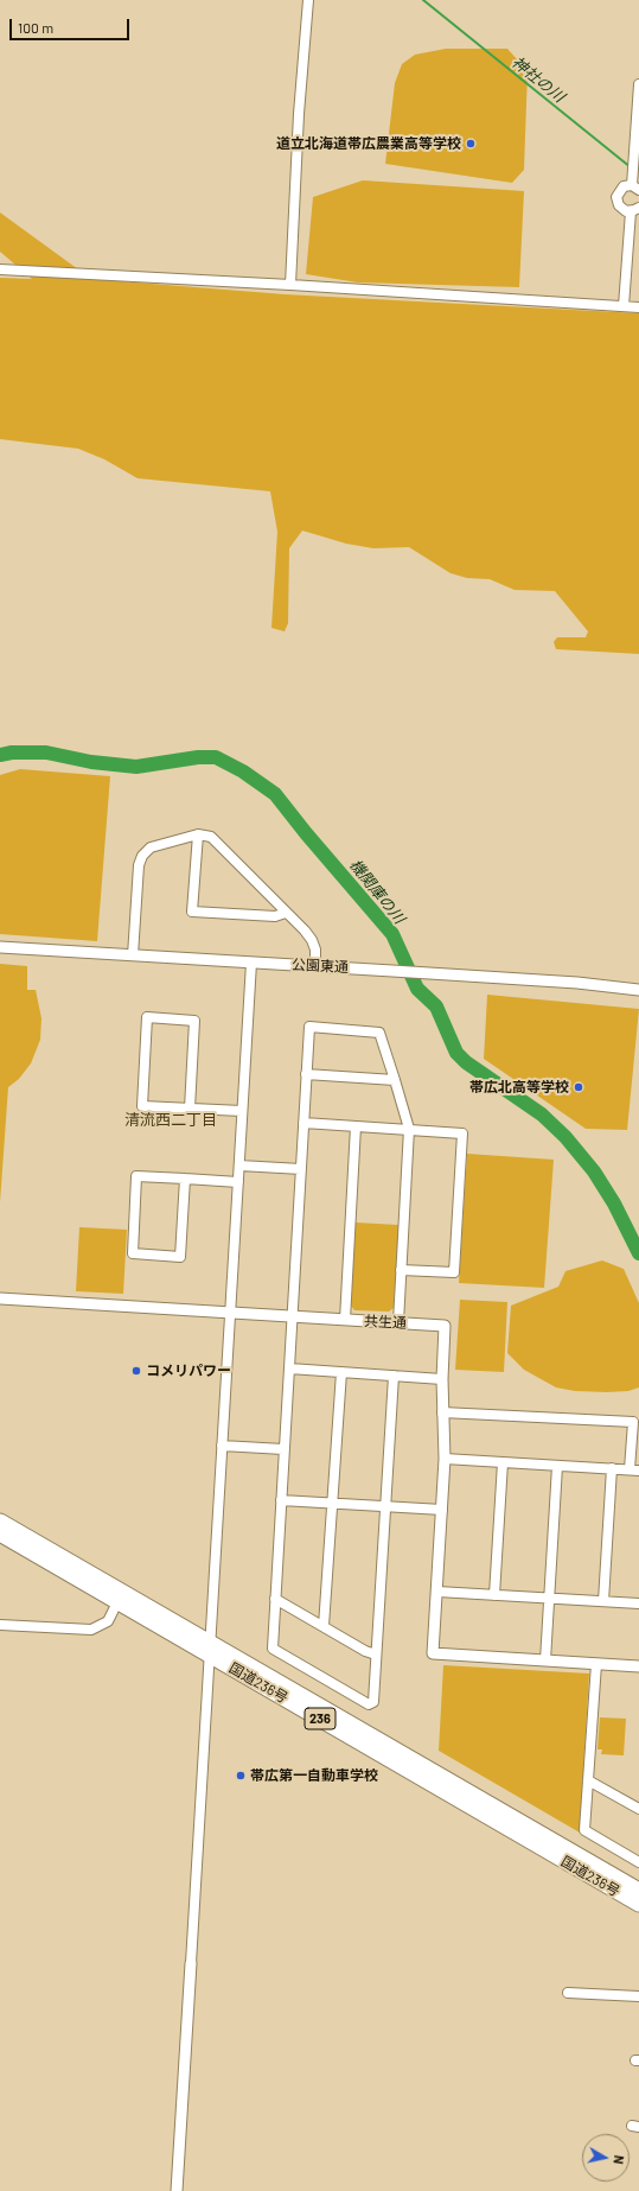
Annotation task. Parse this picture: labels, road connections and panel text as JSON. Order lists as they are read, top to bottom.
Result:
{
  "streets": {
    "highway": ["国道236号", "236"],
    "street": ["公園東通", "共生通"]
  },
  "districts": ["清流西二丁目"],
  "water": ["神社の川", "機関庫の川"],
  "places": [
    "道立北海道帯広農業高等学校",
    "帯広北高等学校",
    "コメリパワー",
    "帯広第一自動車学校"
  ],
  "scale_bar": "100 m",
  "north": "right"
}
